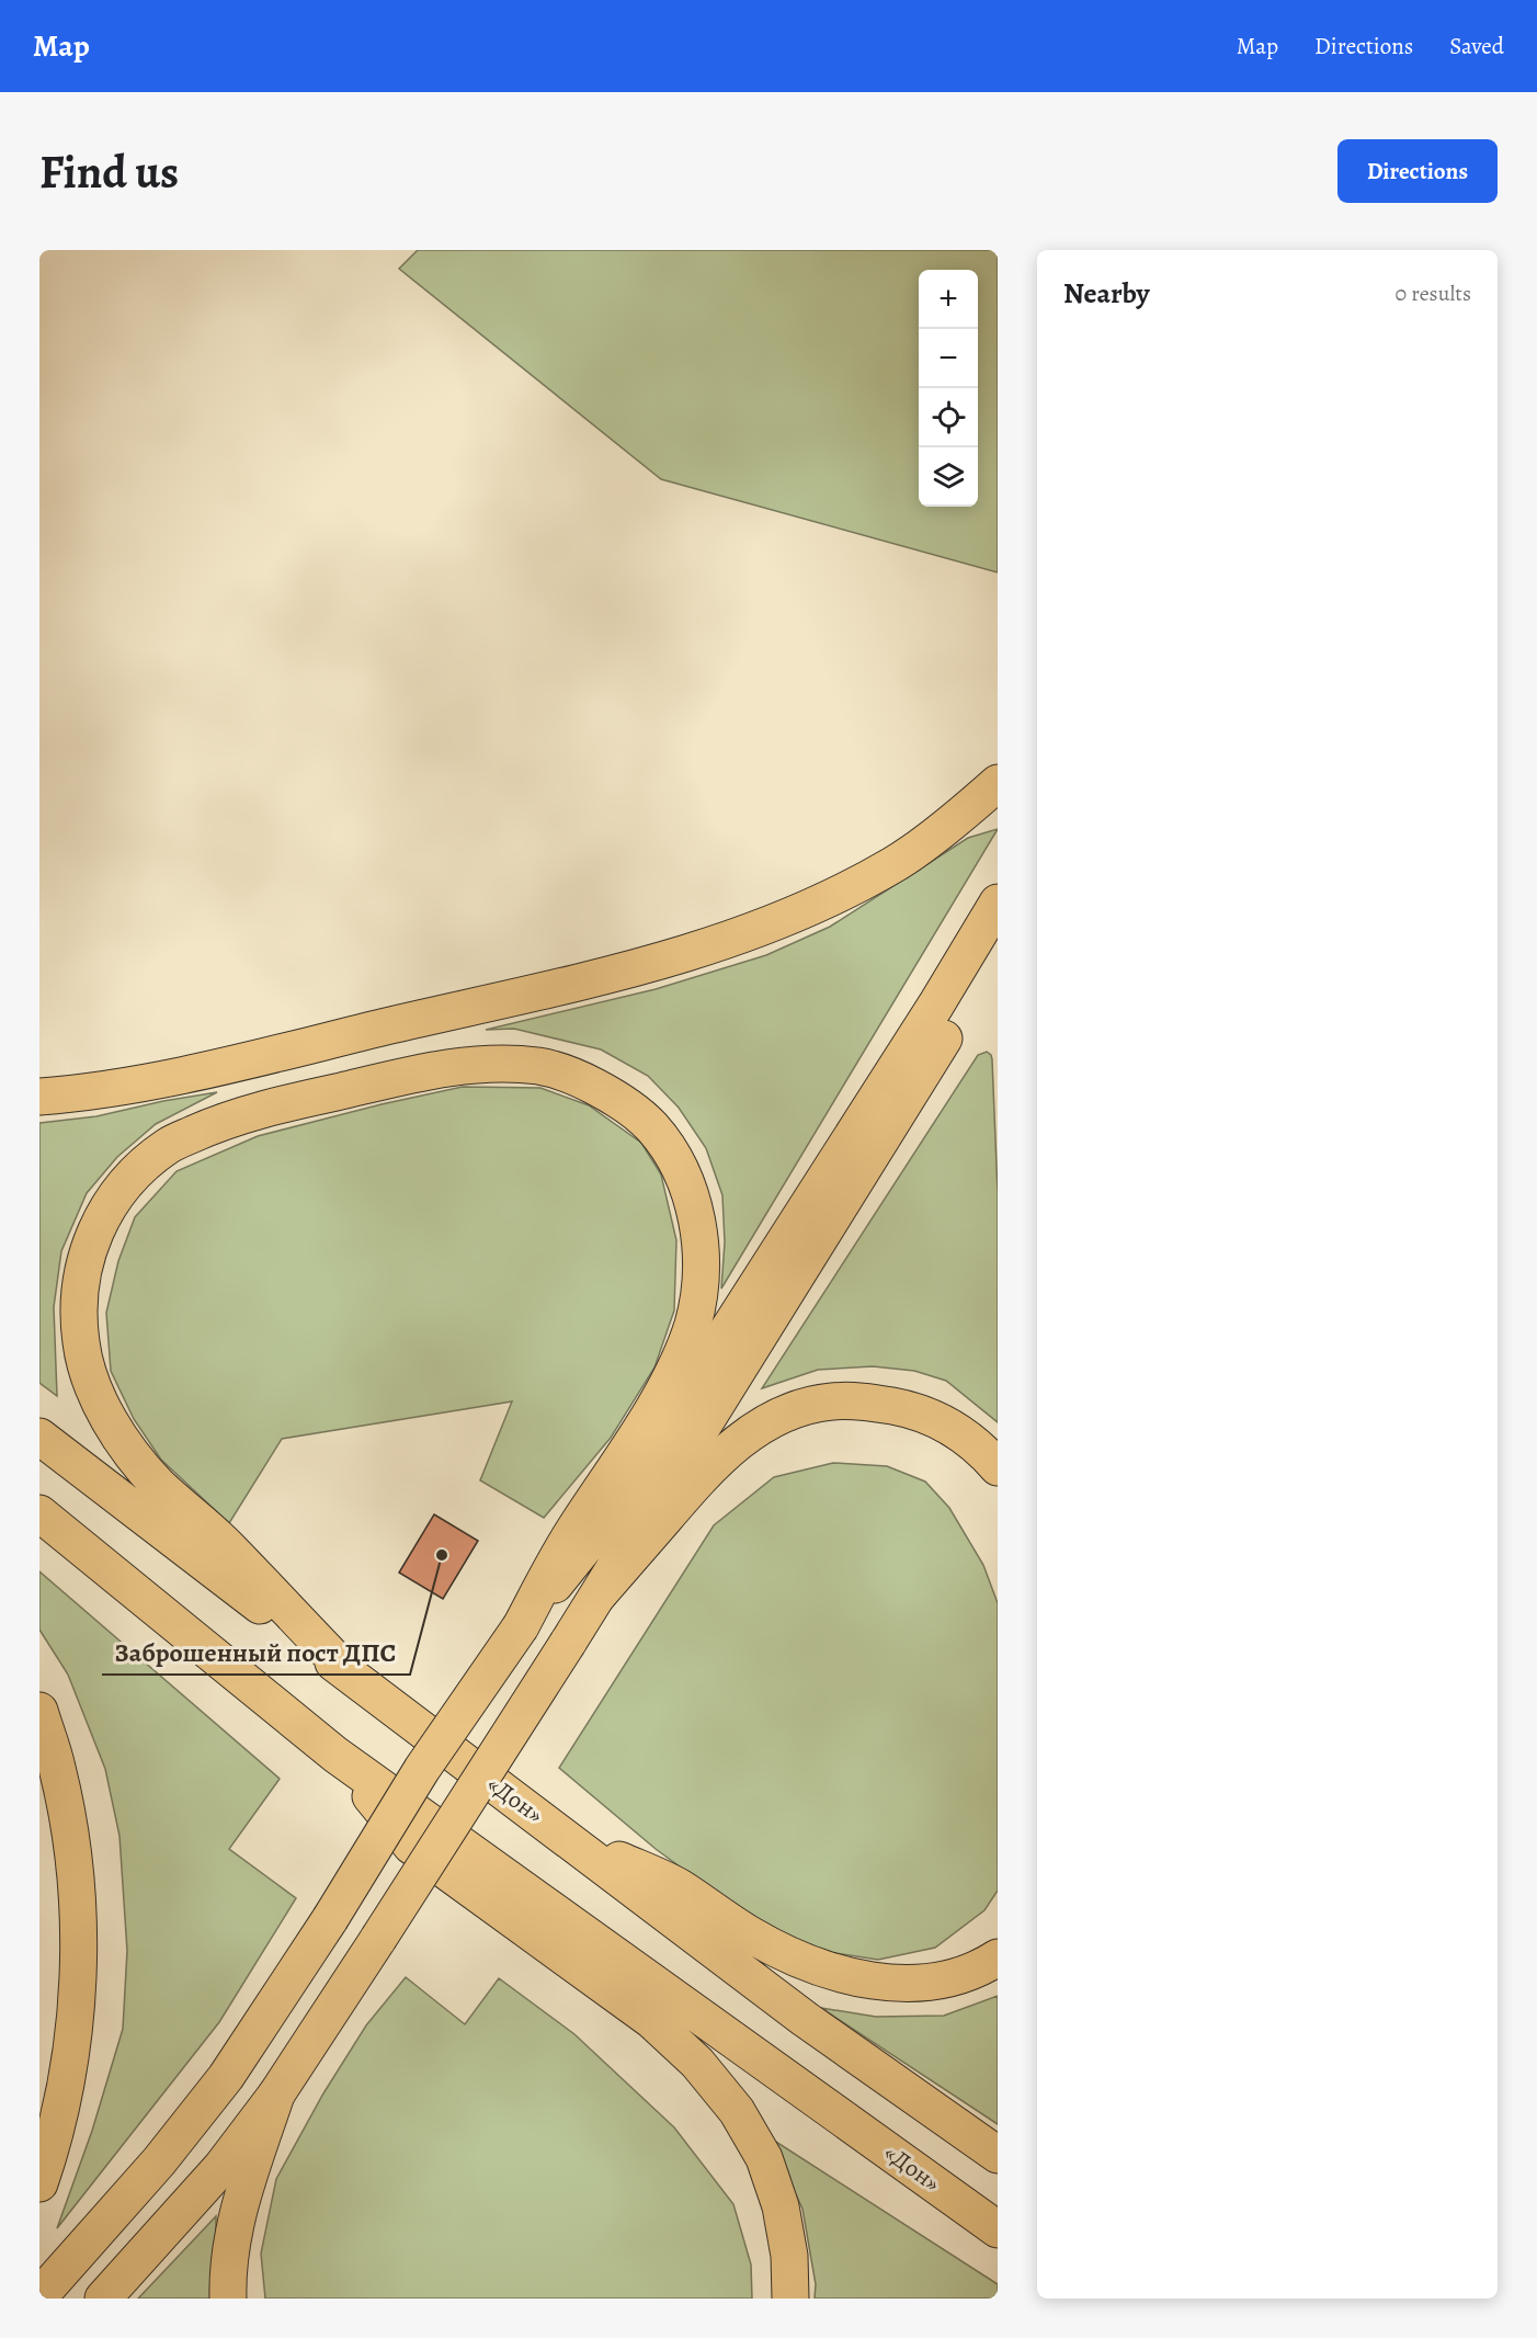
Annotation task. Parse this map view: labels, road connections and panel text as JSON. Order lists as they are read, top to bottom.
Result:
{
  "streets": {
    "main road": ["«Дон»"]
  },
  "places": ["Заброшенный пост ДПС"],
  "page": {
    "header": "Map",
    "nav": ["Map", "Directions", "Saved"],
    "buttons": "Directions",
    "title": "Find us",
    "heading": ["Nearby", "0 results"],
    "map_buttons": ["+", "−"]
  }
}
